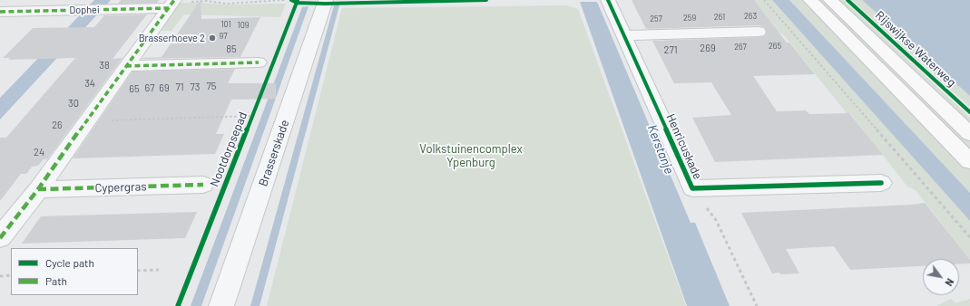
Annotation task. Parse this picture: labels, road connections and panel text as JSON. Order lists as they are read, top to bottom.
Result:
{
  "streets": {
    "main road": ["Rijswijkse Waterweg"],
    "street": [
      "Dophei",
      "Henricuskade",
      "Brasserskade",
      "Cypergras"
    ],
    "cycle path": ["Nootdorpsepad"]
  },
  "water": ["Kerstanje"],
  "parks": ["Volkstuinencomplex Ypenburg"],
  "places": ["Brasserhoeve 2"],
  "house_numbers": [
    "263",
    "261",
    "259",
    "257",
    "101",
    "109",
    "97",
    "265",
    "267",
    "269",
    "85",
    "271",
    "38",
    "34",
    "75",
    "71",
    "73",
    "67",
    "69",
    "65",
    "30",
    "26",
    "24"
  ],
  "legend": ["Cycle path", "Path"],
  "north": "bottom right"
}
